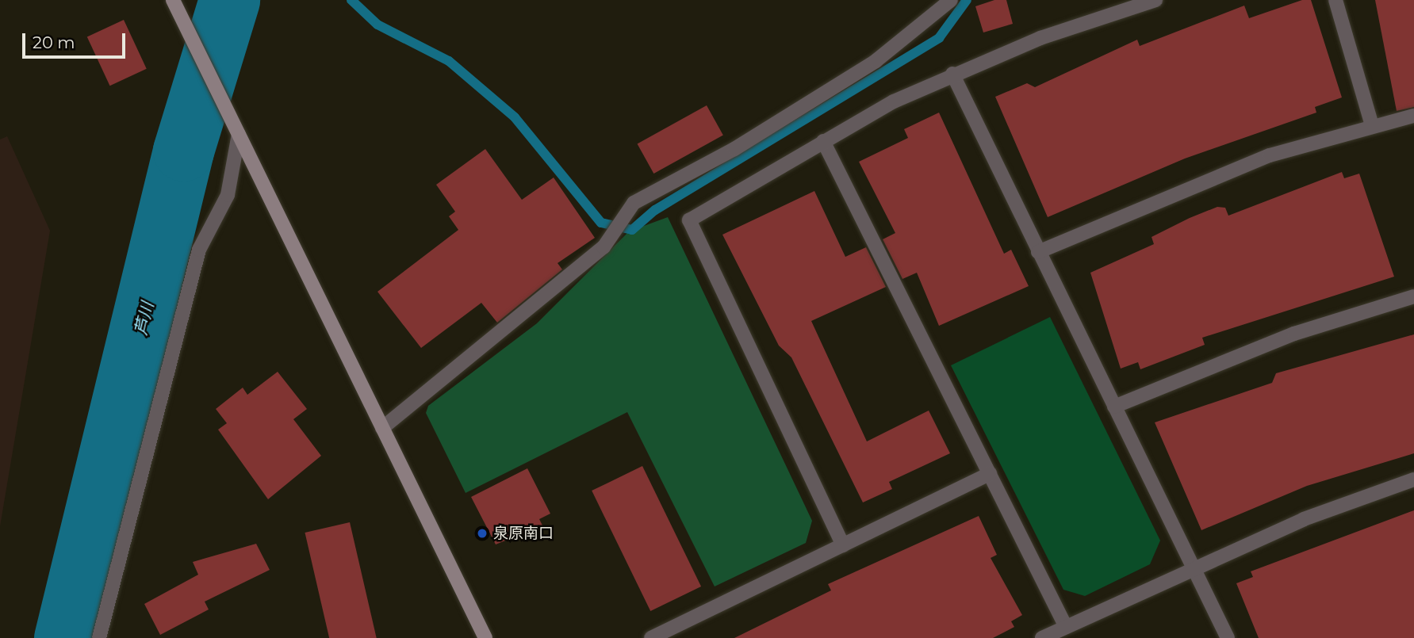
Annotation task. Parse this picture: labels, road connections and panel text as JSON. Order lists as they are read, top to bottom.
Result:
{
  "water": ["芦川"],
  "places": ["泉原南口"],
  "scale_bar": "20 m"
}
